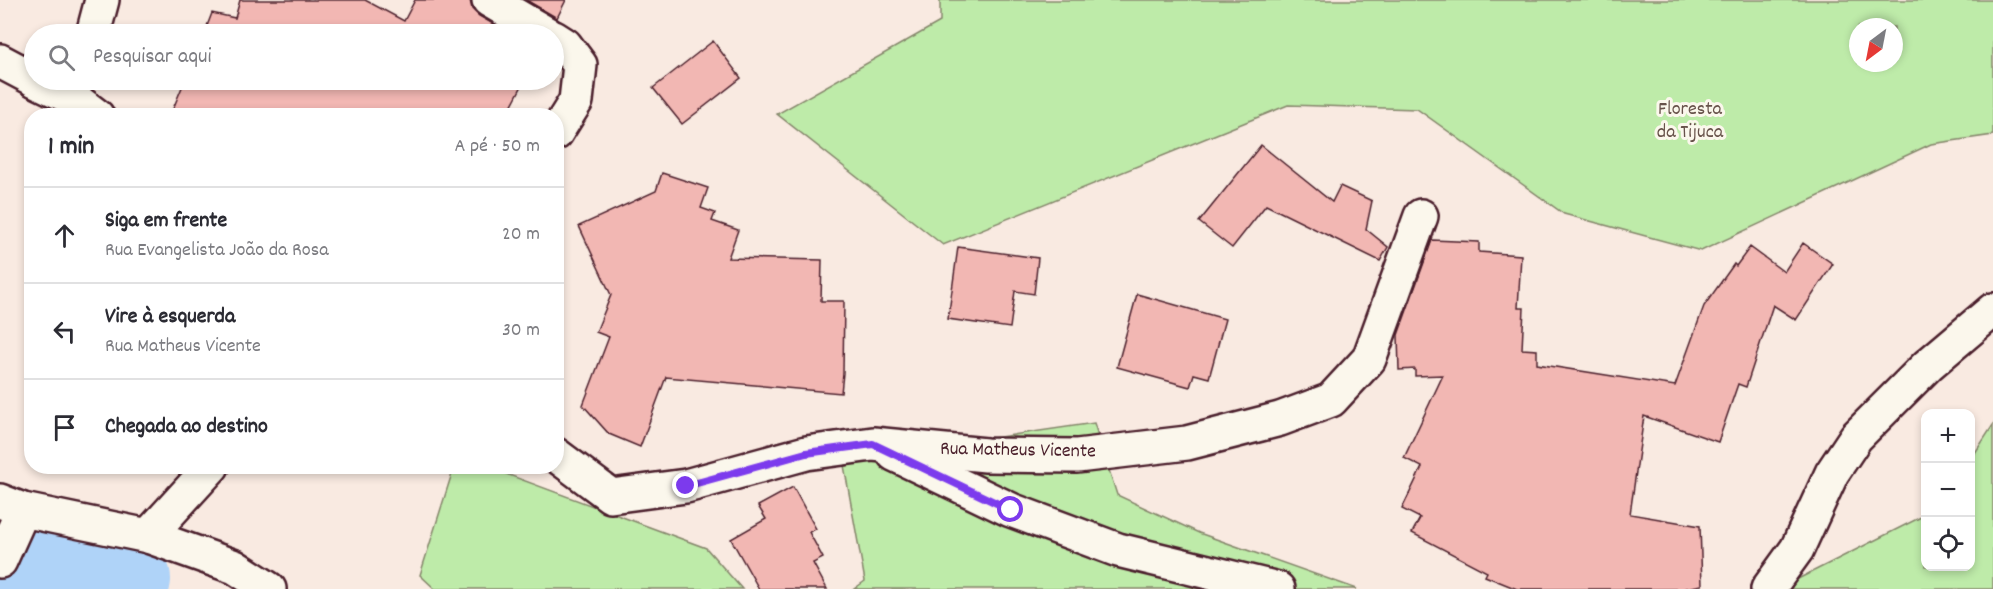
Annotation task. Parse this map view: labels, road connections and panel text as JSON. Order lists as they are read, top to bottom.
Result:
{
  "streets": {
    "street": ["Rua Matheus Vicente"]
  },
  "parks": ["Floresta da Tijuca"],
  "north": "bottom left",
  "page": {
    "search": "Pesquisar aqui",
    "heading": ["1 min", "A pé · 50 m"],
    "list": [
      ["Siga em frente", "Rua Evangelista João da Rosa", "20 m"],
      ["Vire à esquerda", "Rua Matheus Vicente", "30 m"],
      "Chegada ao destino"
    ],
    "map_buttons": ["+", "−"]
  }
}
